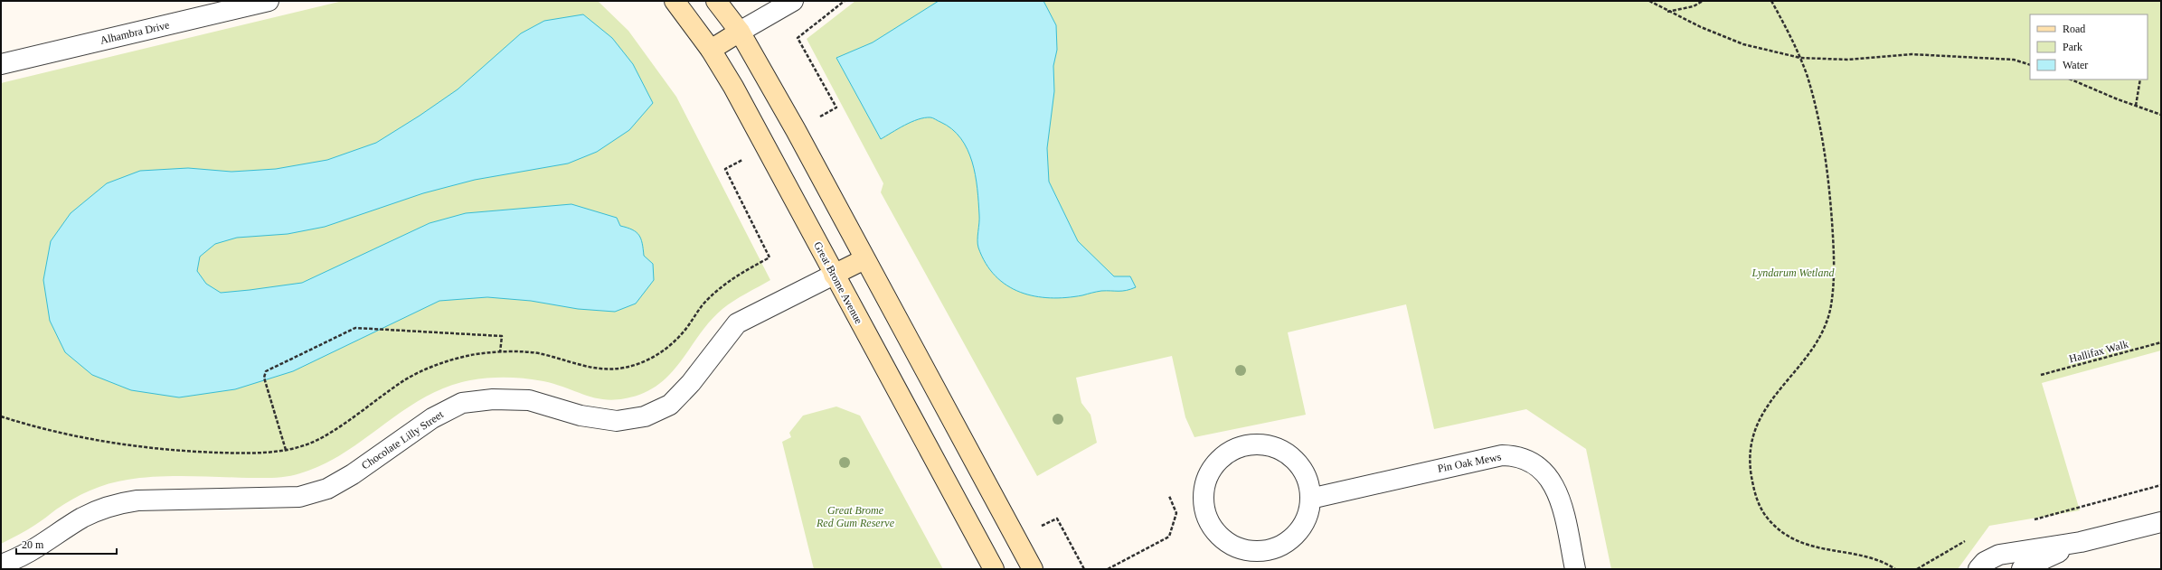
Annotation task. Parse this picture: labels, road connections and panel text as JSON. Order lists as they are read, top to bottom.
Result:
{
  "streets": {
    "street": [
      "Alhambra Drive",
      "Great Brome Avenue",
      "Chocolate Lilly Street",
      "Pin Oak Mews"
    ],
    "path": ["Hallifax Walk"]
  },
  "crossings": [
    ["Great Brome Avenue", "Chocolate Lilly Street"]
  ],
  "parks": ["Lyndarum Wetland", "Great Brome Red Gum Reserve"],
  "legend": ["Road", "Park", "Water"],
  "scale_bar": "20 m"
}
